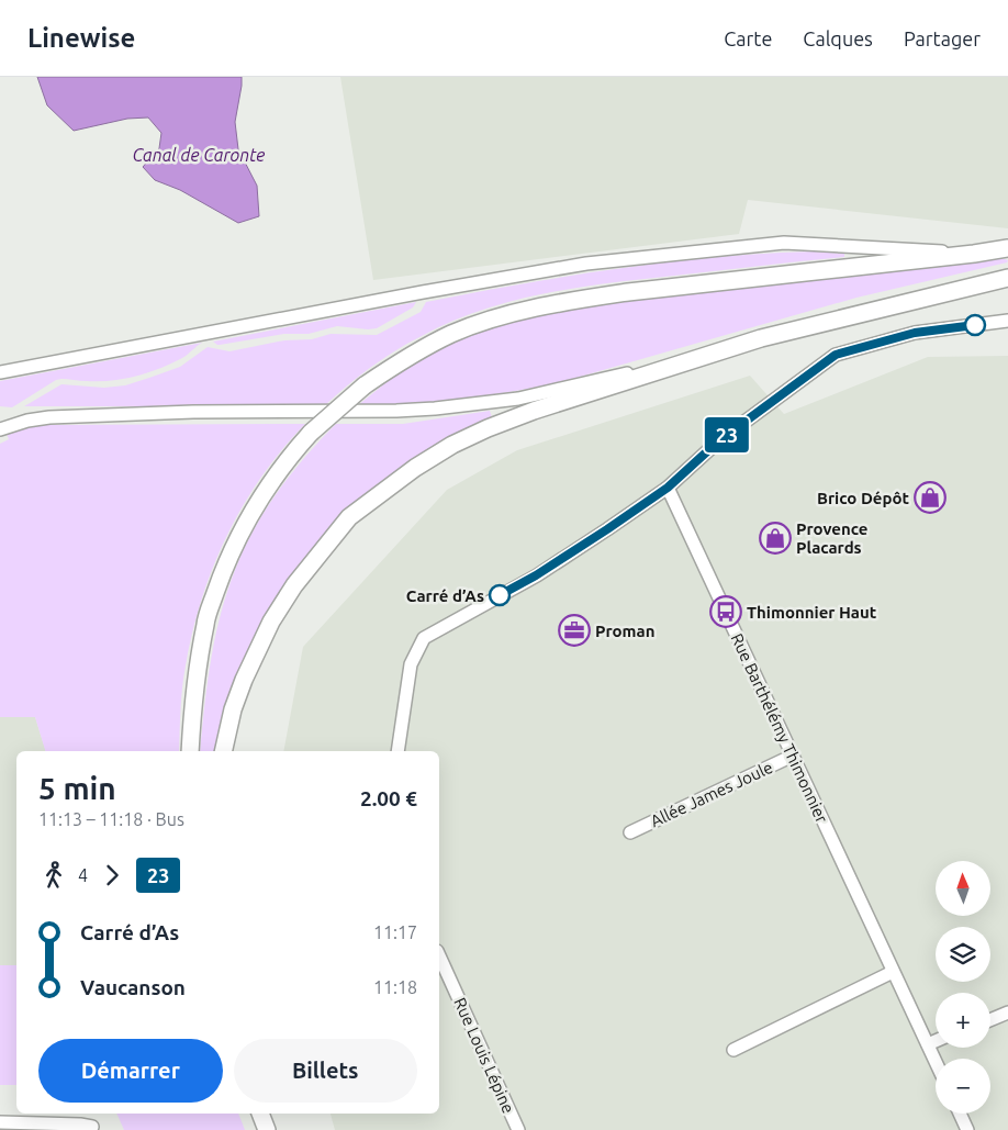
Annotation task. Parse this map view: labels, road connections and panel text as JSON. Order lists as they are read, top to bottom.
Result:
{
  "streets": {
    "street": ["Rue Barthélémy Thimonnier", "Allée James Joule", "Rue Louis Lépine"]
  },
  "crossings": [
    ["Rue Barthélémy Thimonnier", "Allée James Joule"]
  ],
  "water": ["Canal de Caronte"],
  "places": {
    "shop": ["Brico Dépôt", "Provence Placards"],
    "other": ["Carré d’As"],
    "bus stop": ["Thimonnier Haut"],
    "office": ["Proman"]
  },
  "lines": ["bus line 23"],
  "north": "top",
  "page": {
    "header": "Linewise",
    "nav": ["Carte", "Calques", "Partager"],
    "on_map": "23",
    "heading": ["5 min", "11:13 – 11:18 · Bus", "2.00 €"],
    "legs": ["4", "23"],
    "map_buttons": ["+", "−"],
    "list": [
      {
        "name": "Carré d’As",
        "value": "11:17"
      },
      {
        "name": "Vaucanson",
        "value": "11:18"
      }
    ],
    "buttons": ["Démarrer", "Billets"]
  }
}
